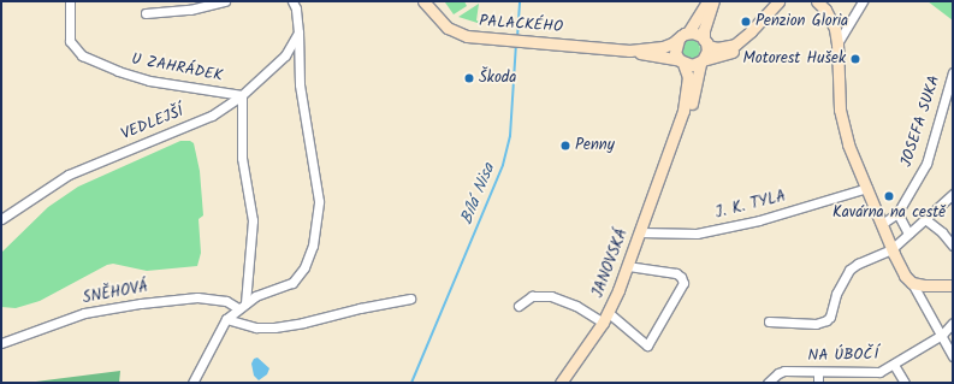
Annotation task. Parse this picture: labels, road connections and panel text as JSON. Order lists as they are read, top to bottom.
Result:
{
  "streets": {
    "street": [
      "PALACKÉHO",
      "U ZAHRÁDEK",
      "JOSEFA SUKA",
      "VEDLEJŠÍ",
      "J. K. TYLA",
      "JANOVSKÁ",
      "SNĚHOVÁ",
      "NA ÚBOČÍ"
    ]
  },
  "crossings": [
    ["PALACKÉHO", "JANOVSKÁ"],
    ["U ZAHRÁDEK", "VEDLEJŠÍ"],
    ["J. K. TYLA", "JANOVSKÁ"]
  ],
  "water": ["Bílá Nisa"],
  "places": [
    "Penzion Gloria",
    "Motorest Hušek",
    "Škoda",
    "Penny",
    "Kavárna na cestě"
  ]
}
